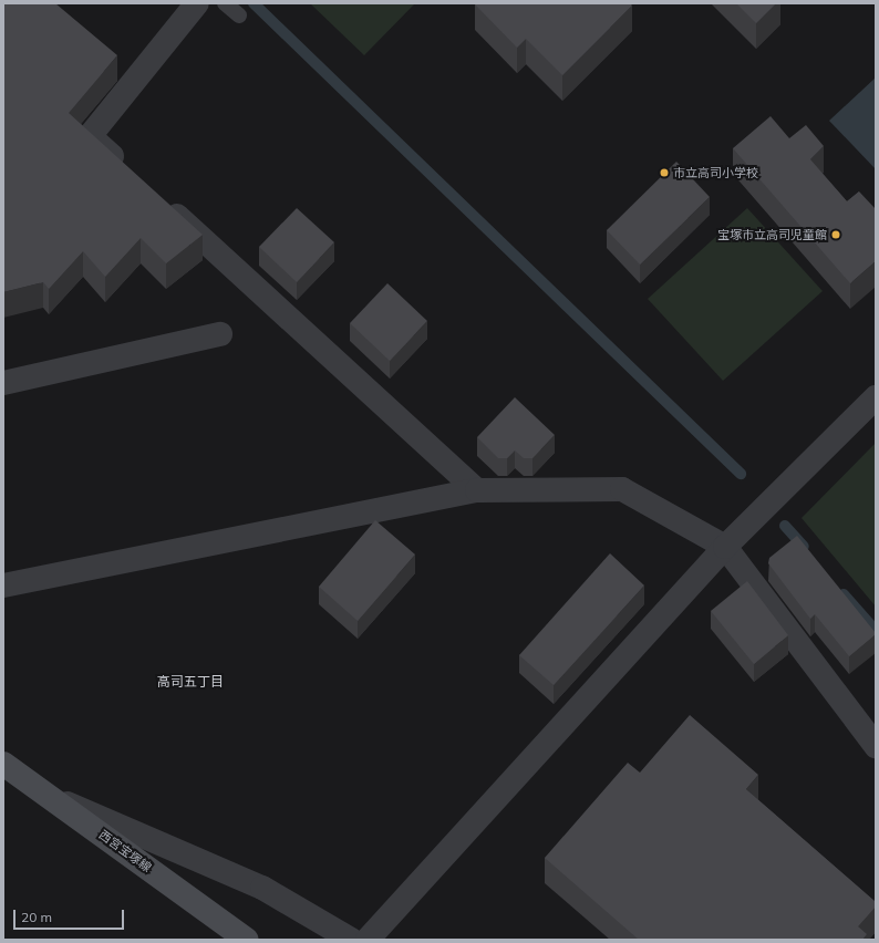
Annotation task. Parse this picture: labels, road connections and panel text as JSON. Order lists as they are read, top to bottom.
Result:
{
  "streets": {
    "main road": ["西宮宝塚線"]
  },
  "districts": ["高司五丁目"],
  "places": ["市立高司小学校", "宝塚市立高司児童館"],
  "scale_bar": "20 m"
}
